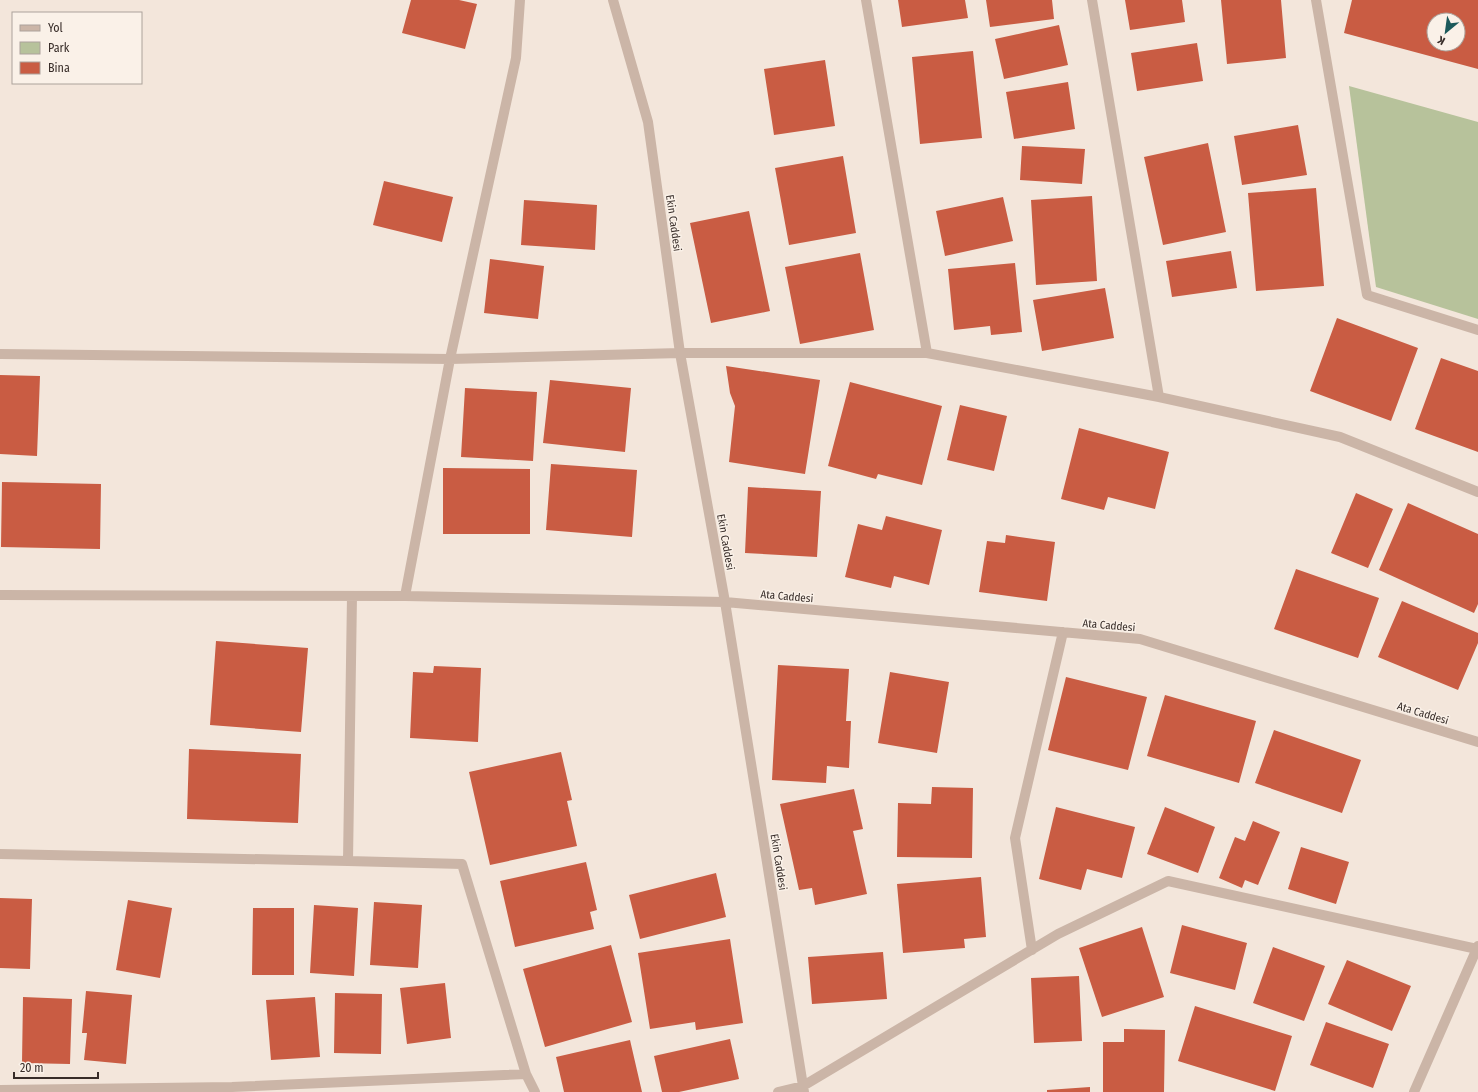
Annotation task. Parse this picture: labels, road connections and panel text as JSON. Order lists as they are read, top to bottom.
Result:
{
  "streets": {
    "street": ["Ekin Caddesi", "Ata Caddesi"]
  },
  "crossings": [
    ["Ekin Caddesi", "Ata Caddesi"]
  ],
  "legend": ["Yol", "Park", "Bina"],
  "scale_bar": "20 m",
  "north": "bottom left"
}
